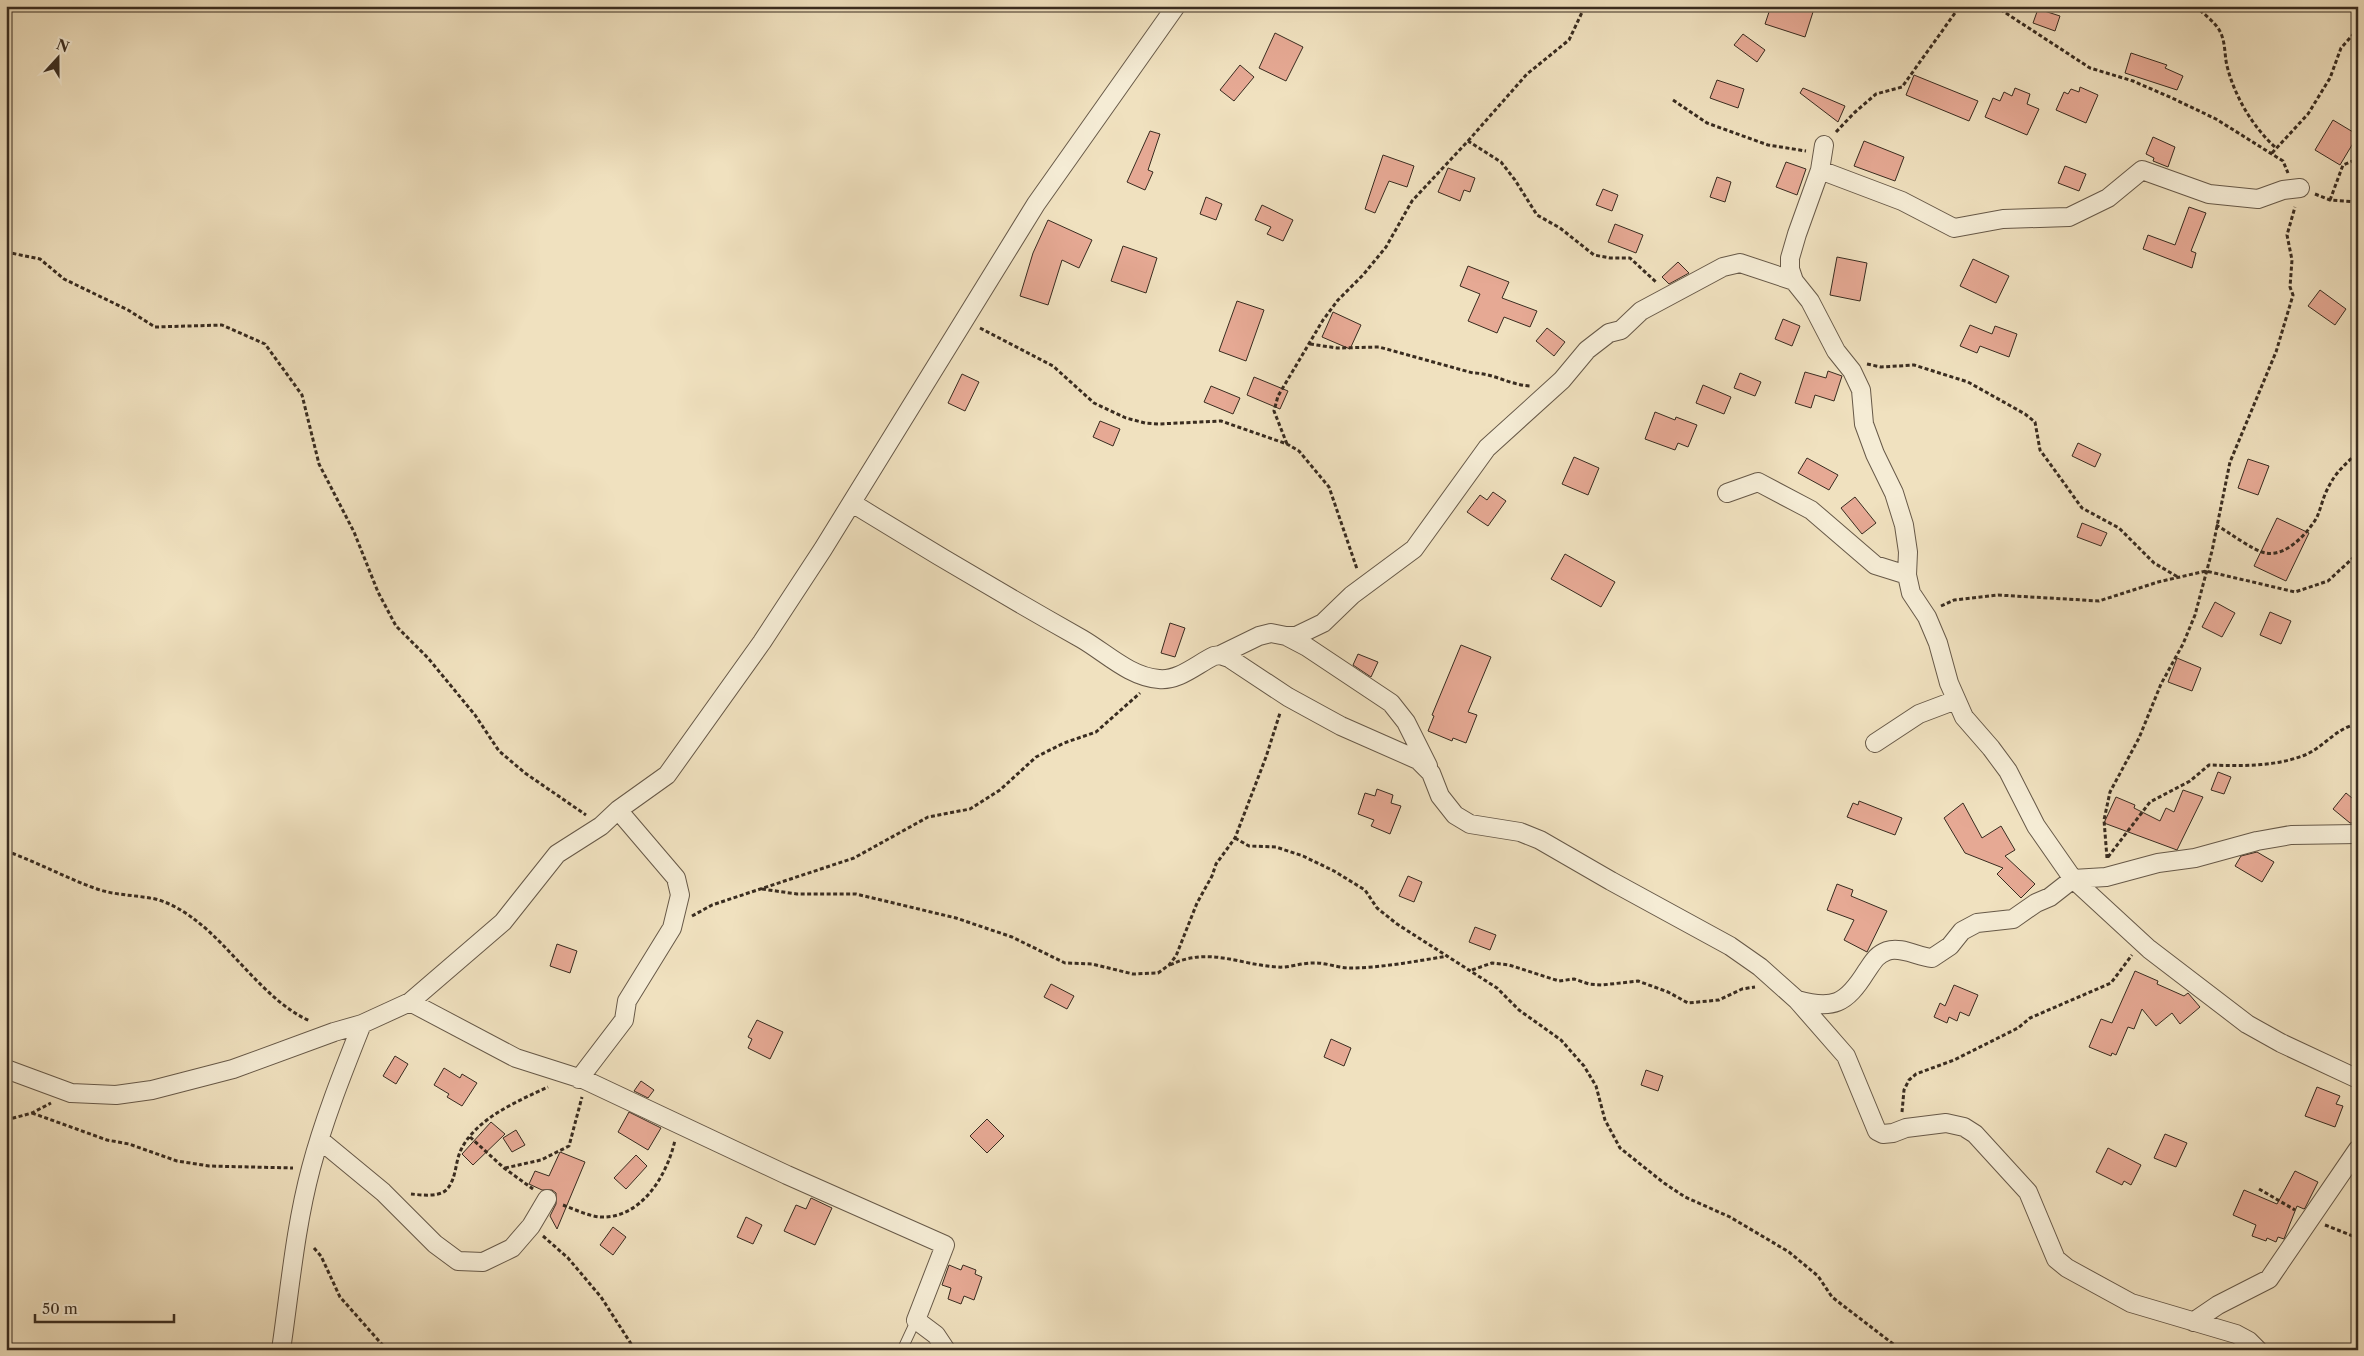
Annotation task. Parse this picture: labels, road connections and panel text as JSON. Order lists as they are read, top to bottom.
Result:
{
  "scale_bar": "50 m",
  "north": "top"
}
